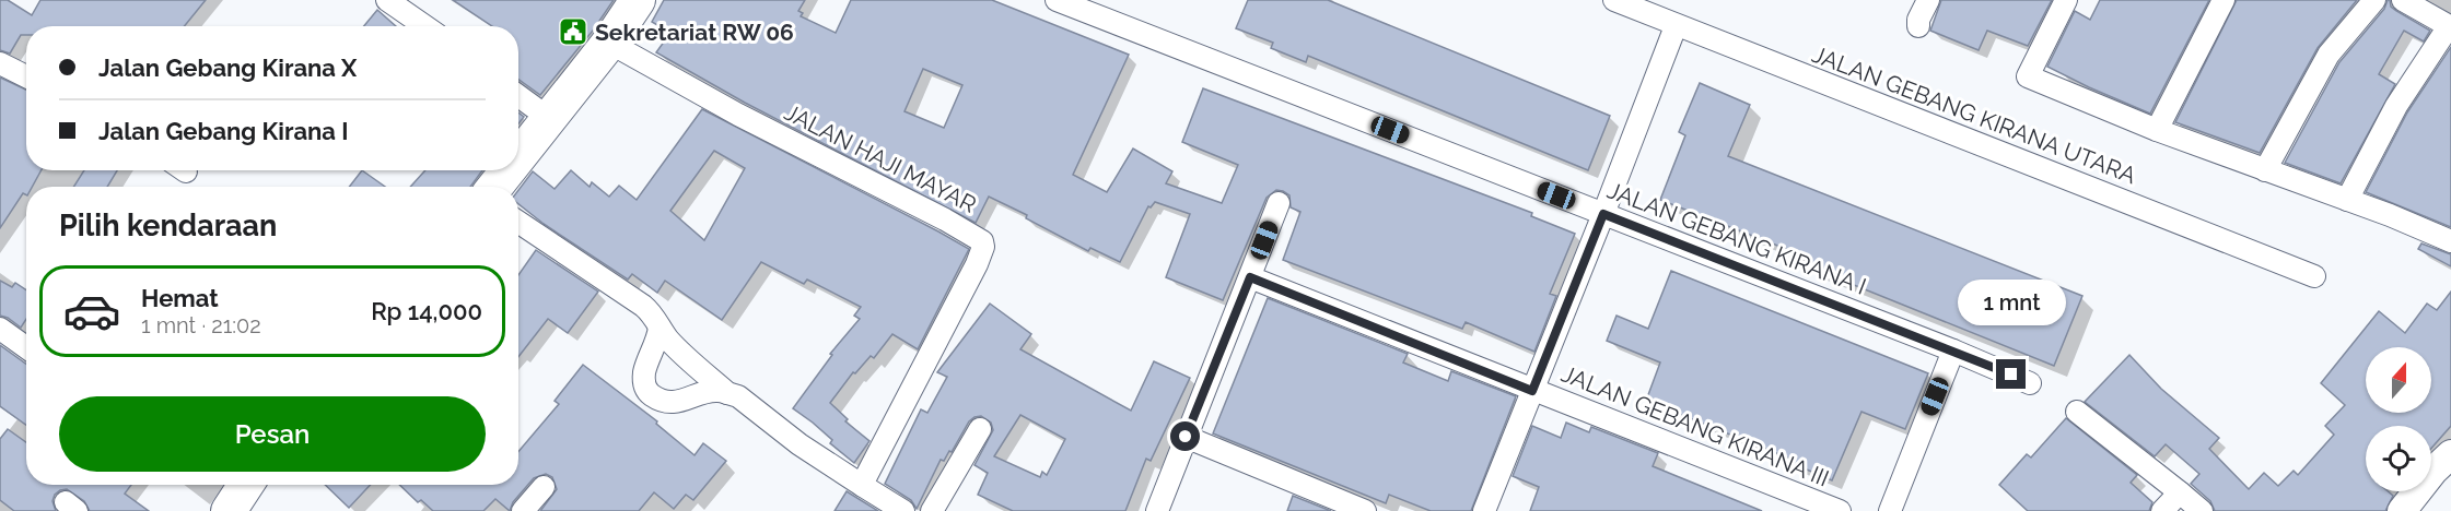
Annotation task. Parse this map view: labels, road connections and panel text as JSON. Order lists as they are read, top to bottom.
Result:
{
  "streets": {
    "street": [
      "JALAN GEBANG KIRANA UTARA",
      "JALAN HAJI MAYAR",
      "JALAN GEBANG KIRANA I",
      "JALAN GEBANG KIRANA III"
    ]
  },
  "places": {
    "public building": ["Sekretariat RW 06"]
  },
  "north": "top",
  "page": {
    "banner": ["Jalan Gebang Kirana X", "Jalan Gebang Kirana I"],
    "heading": "Pilih kendaraan",
    "list": [
      {
        "name": "Hemat",
        "note": "1 mnt · 21:02",
        "value": "Rp 14,000"
      }
    ],
    "bubble": "1 mnt",
    "buttons": "Pesan"
  }
}
